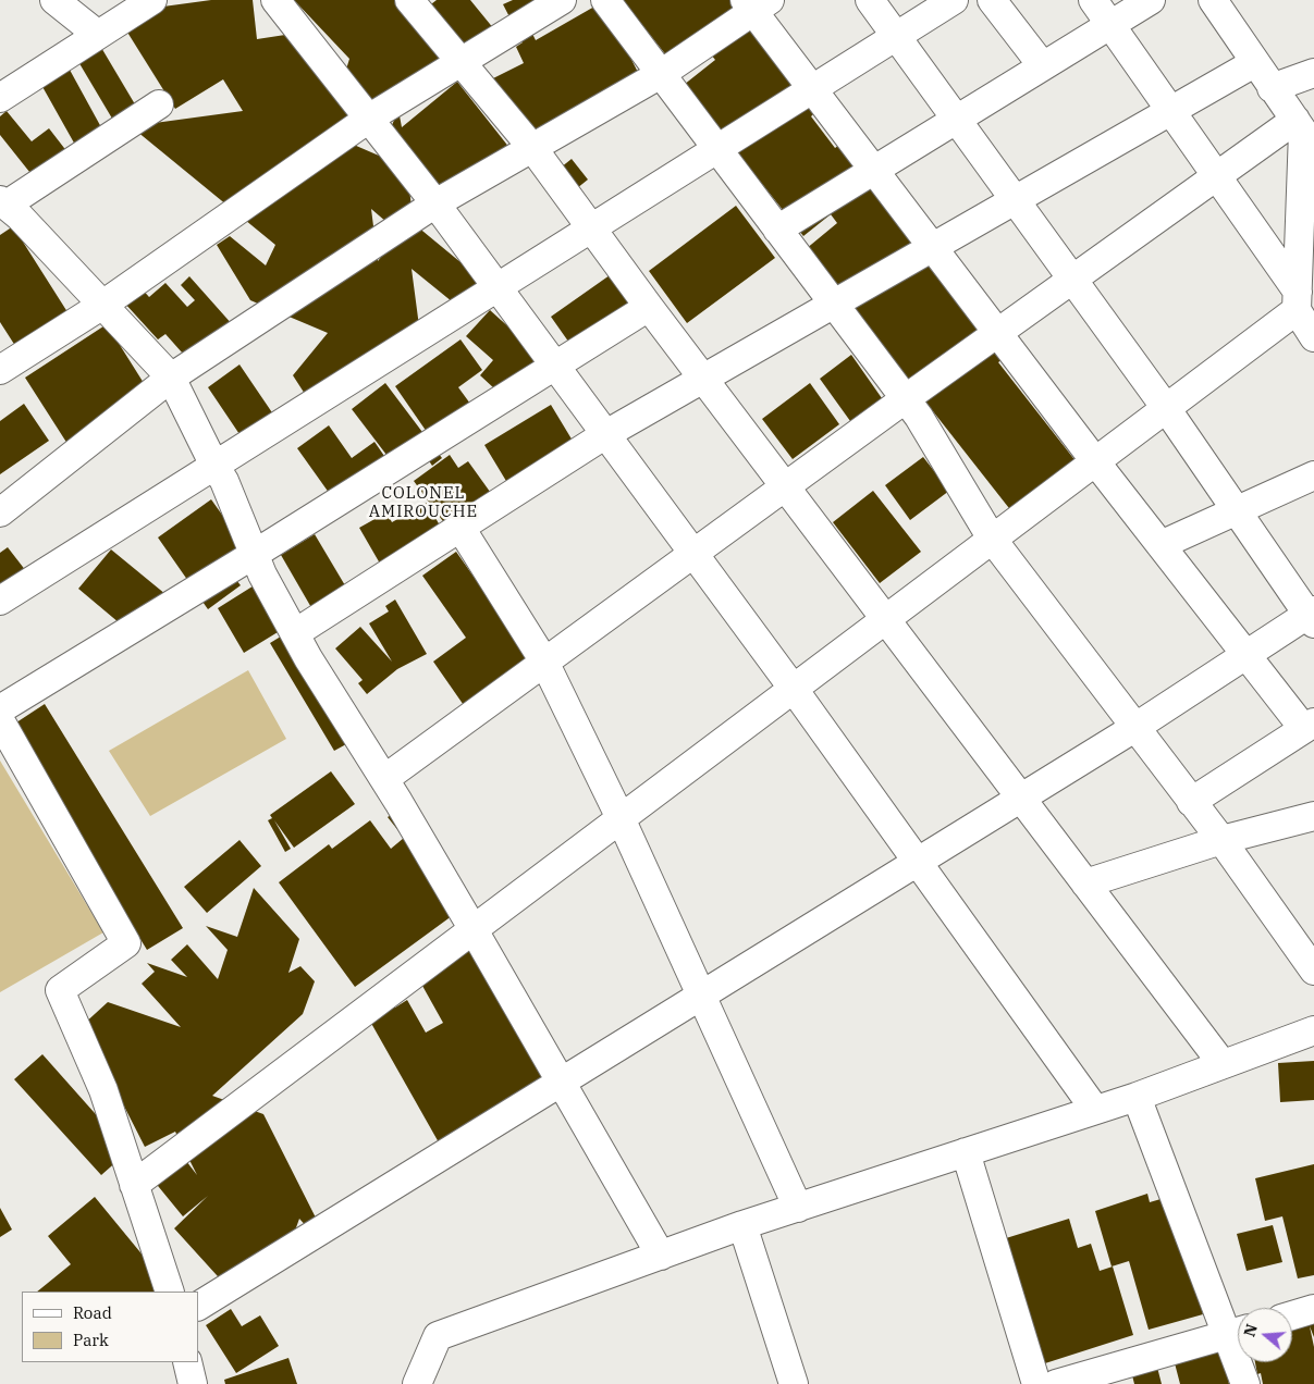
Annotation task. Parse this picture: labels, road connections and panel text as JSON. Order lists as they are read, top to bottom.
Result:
{
  "districts": ["COLONEL AMIROUCHE"],
  "legend": ["Road", "Park"],
  "north": "left"
}
